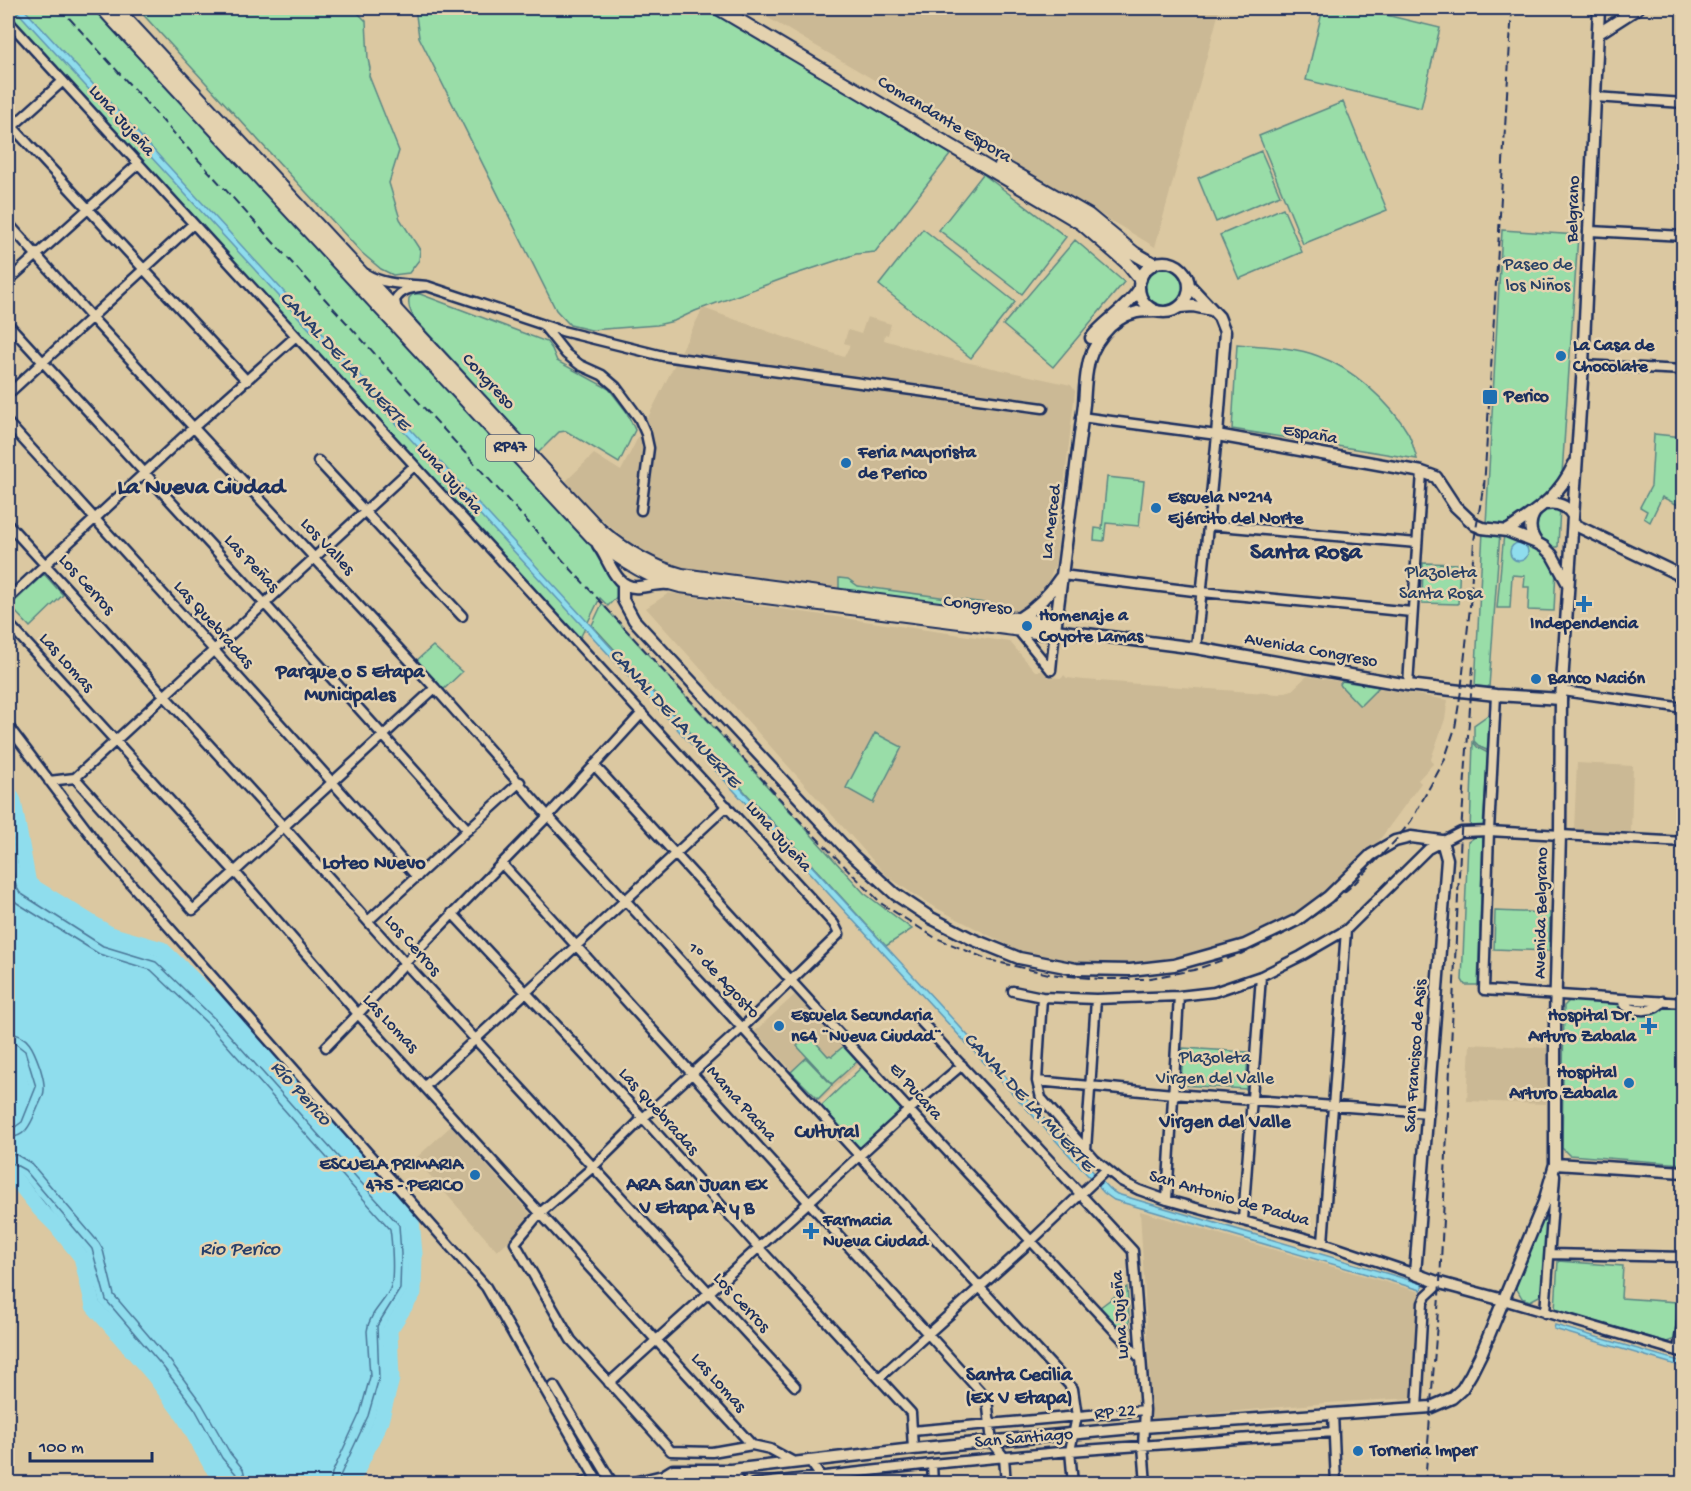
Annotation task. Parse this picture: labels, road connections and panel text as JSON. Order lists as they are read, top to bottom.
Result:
{
  "streets": {
    "main road": ["Comandante Espora", "Congreso", "RP47"],
    "street": [
      "Luna Jujeña",
      "Belgrano",
      "España",
      "La Merced",
      "Los Valles",
      "Las Peñas",
      "Los Cerros",
      "Las Quebradas",
      "Avenida Congreso",
      "Las Lomas",
      "Avenida Belgrano",
      "1º de Agosto",
      "San Francisco de Asis",
      "El Pucara",
      "Mama Pacha",
      "San Antonio de Padua",
      "RP 22",
      "San Santiago"
    ]
  },
  "crossings": [
    ["Luna Jujeña", "El Pucara"],
    ["Luna Jujeña", "RP 22"],
    ["Luna Jujeña", "San Santiago"],
    ["Belgrano", "España"],
    ["Belgrano", "Avenida Congreso"],
    ["Belgrano", "Avenida Belgrano"],
    ["Congreso", "La Merced"],
    ["Congreso", "Avenida Congreso"],
    ["España", "La Merced"],
    ["La Merced", "Avenida Congreso"],
    ["Los Valles", "1º de Agosto"],
    ["Las Quebradas", "RP 22"],
    ["Avenida Congreso", "Avenida Belgrano"],
    ["Avenida Belgrano", "San Antonio de Padua"],
    ["Avenida Belgrano", "RP 22"],
    ["1º de Agosto", "RP 22"],
    ["1º de Agosto", "San Santiago"],
    ["San Francisco de Asis", "San Antonio de Padua"],
    ["Mama Pacha", "RP 22"],
    ["San Antonio de Padua", "RP 22"]
  ],
  "districts": [
    "La Nueva Ciudad",
    "Santa Rosa",
    "Parque o 5 Etapa Municipales",
    "Loteo Nuevo",
    "Virgen del Valle",
    "Cultural",
    "ARA San Juan Ex V Etapa A y B",
    "Santa Cecilia (Ex V Etapa)"
  ],
  "water": ["CANAL DE LA MUERTE", "Río Perico", "Rio Perico"],
  "parks": ["Paseo de los Niños", "Plazoleta Santa Rosa", "Plazoleta Virgen del Valle"],
  "places": {
    "other": [
      "La Casa de Chocolate",
      "Feria Mayorista de Perico",
      "Escuela Nº214 Ejército del Norte",
      "Homenaje a Coyote Lamas",
      "Banco Nación",
      "Escuela Secundaria n64 ¨Nueva Ciudad¨",
      "Hospital Arturo Zabala",
      "ESCUELA PRIMARIA 475 - PERICO",
      "Torneria Imper"
    ],
    "transit": ["Perico"],
    "health": ["Independencia", "Hospital Dr. Arturo Zabala", "Farmacia Nueva Ciudad"]
  },
  "scale_bar": "100 m"
}
